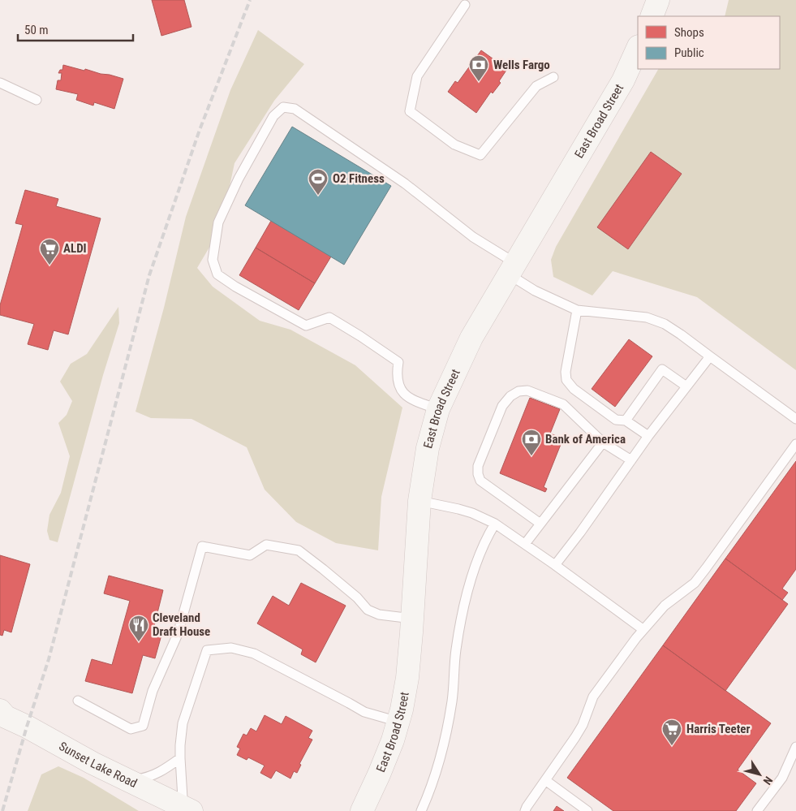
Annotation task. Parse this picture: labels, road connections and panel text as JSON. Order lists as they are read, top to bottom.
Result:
{
  "streets": {
    "main road": ["East Broad Street", "Sunset Lake Road"]
  },
  "places": {
    "bank": ["Wells Fargo", "Bank of America"],
    "sports": ["O2 Fitness"],
    "supermarket": ["ALDI", "Harris Teeter"],
    "restaurant": ["Cleveland Draft House"]
  },
  "legend": ["Shops", "Public"],
  "scale_bar": "50 m",
  "north": "bottom right"
}
